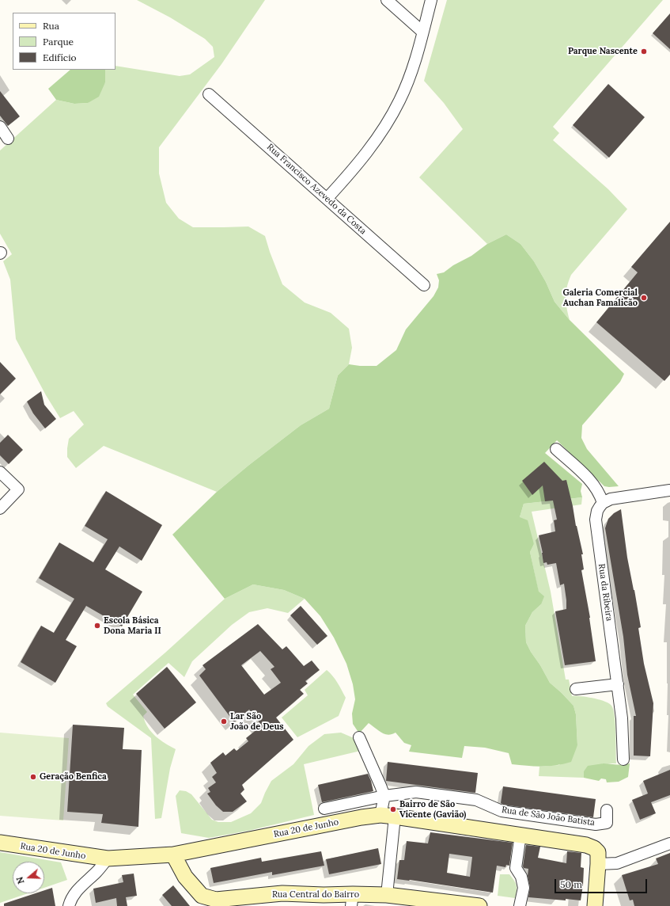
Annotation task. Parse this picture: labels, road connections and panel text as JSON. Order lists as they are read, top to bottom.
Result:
{
  "streets": {
    "street": [
      "Rua Francisco Azevedo da Costa",
      "Rua da Ribeira",
      "Rua de São João Batista",
      "Rua 20 de Junho",
      "Rua Central do Bairro"
    ]
  },
  "crossings": [
    ["Rua 20 de Junho", "Rua Central do Bairro"]
  ],
  "places": [
    "Parque Nascente",
    "Galeria Comercial Auchan Famalicão",
    "Escola Básica Dona Maria II",
    "Lar São João de Deus",
    "Geração Benfica",
    "Bairro de São Vicente (Gavião)"
  ],
  "legend": ["Rua", "Parque", "Edifício"],
  "scale_bar": "50 m",
  "north": "left"
}
